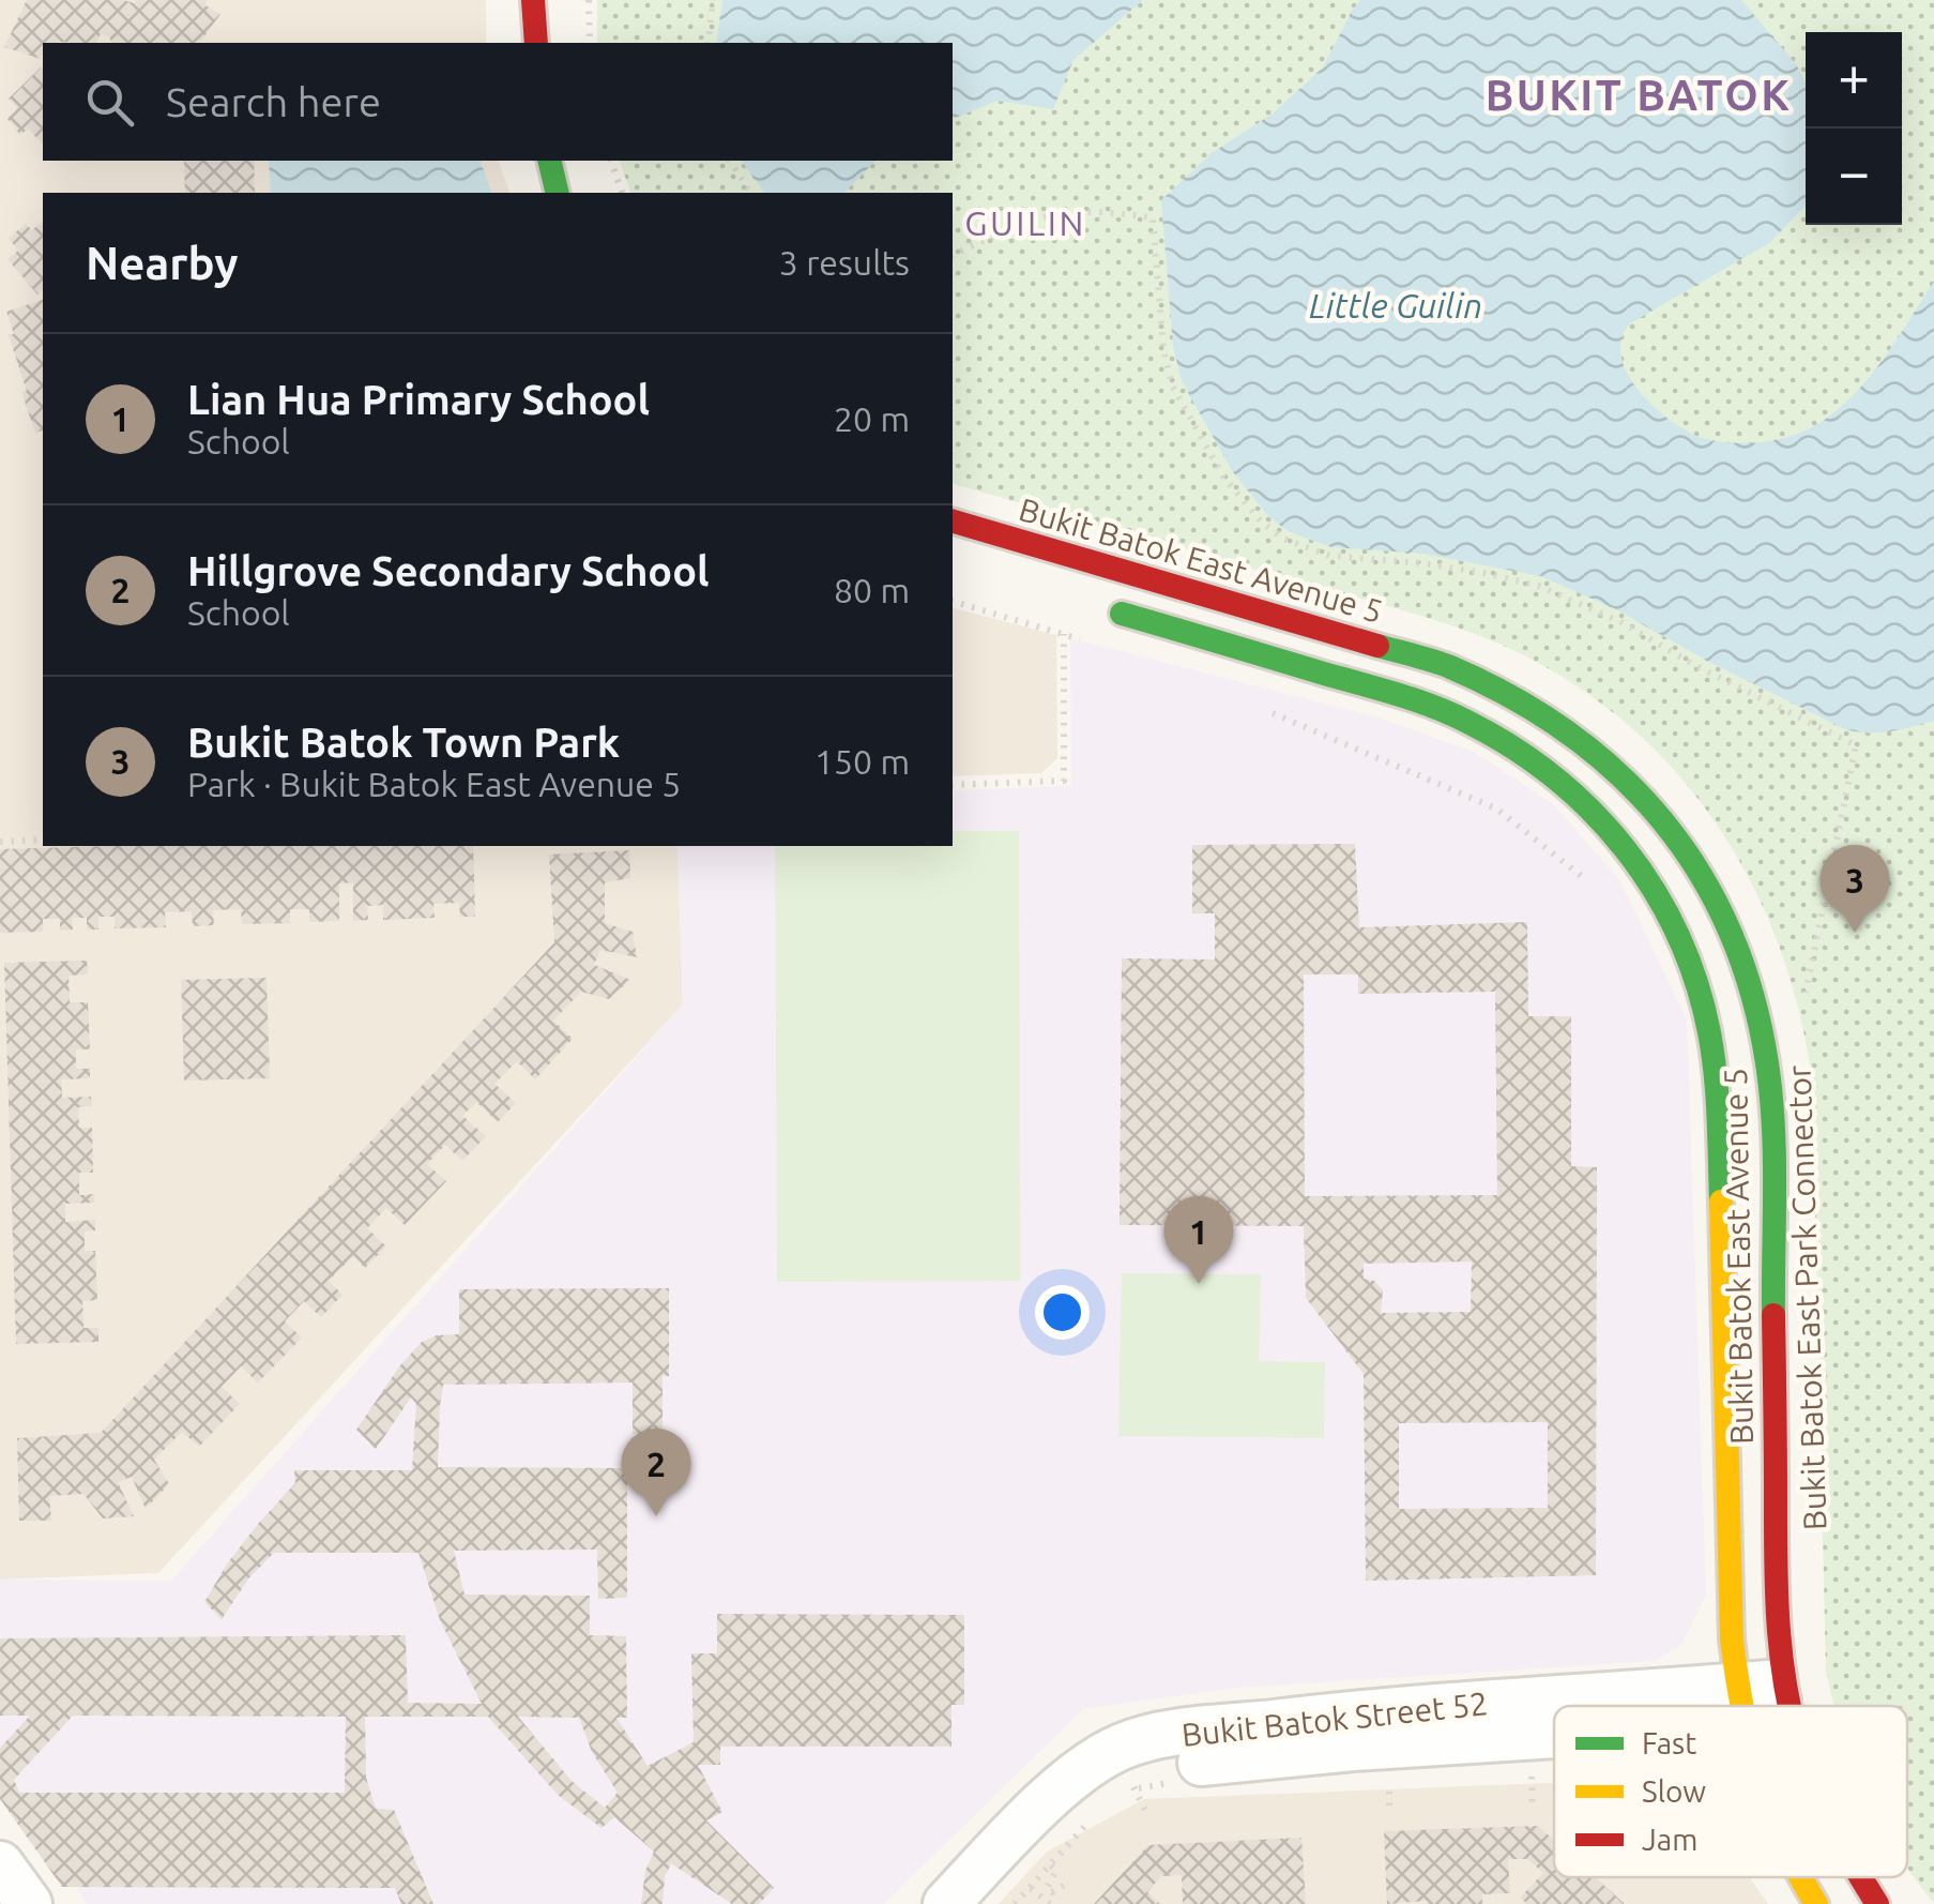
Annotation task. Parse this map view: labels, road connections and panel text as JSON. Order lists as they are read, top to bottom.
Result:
{
  "streets": {
    "street": ["Bukit Batok East Avenue 5", "Bukit Batok Street 52"]
  },
  "crossings": [
    ["Bukit Batok East Avenue 5", "Bukit Batok Street 52"]
  ],
  "districts": ["BUKIT BATOK", "GUILIN"],
  "water": ["Little Guilin"],
  "legend": ["Fast", "Slow", "Jam"],
  "page": {
    "map_buttons": ["+", "−"],
    "search": "Search here",
    "heading": ["Nearby", "3 results"],
    "list": [
      {
        "mark": "1",
        "name": "Lian Hua Primary School",
        "note": "School",
        "value": "20 m"
      },
      {
        "mark": "2",
        "name": "Hillgrove Secondary School",
        "note": "School",
        "value": "80 m"
      },
      {
        "mark": "3",
        "name": "Bukit Batok Town Park",
        "note": "Park · Bukit Batok East Avenue 5",
        "value": "150 m"
      }
    ],
    "pins": ["3", "1", "2"]
  }
}
